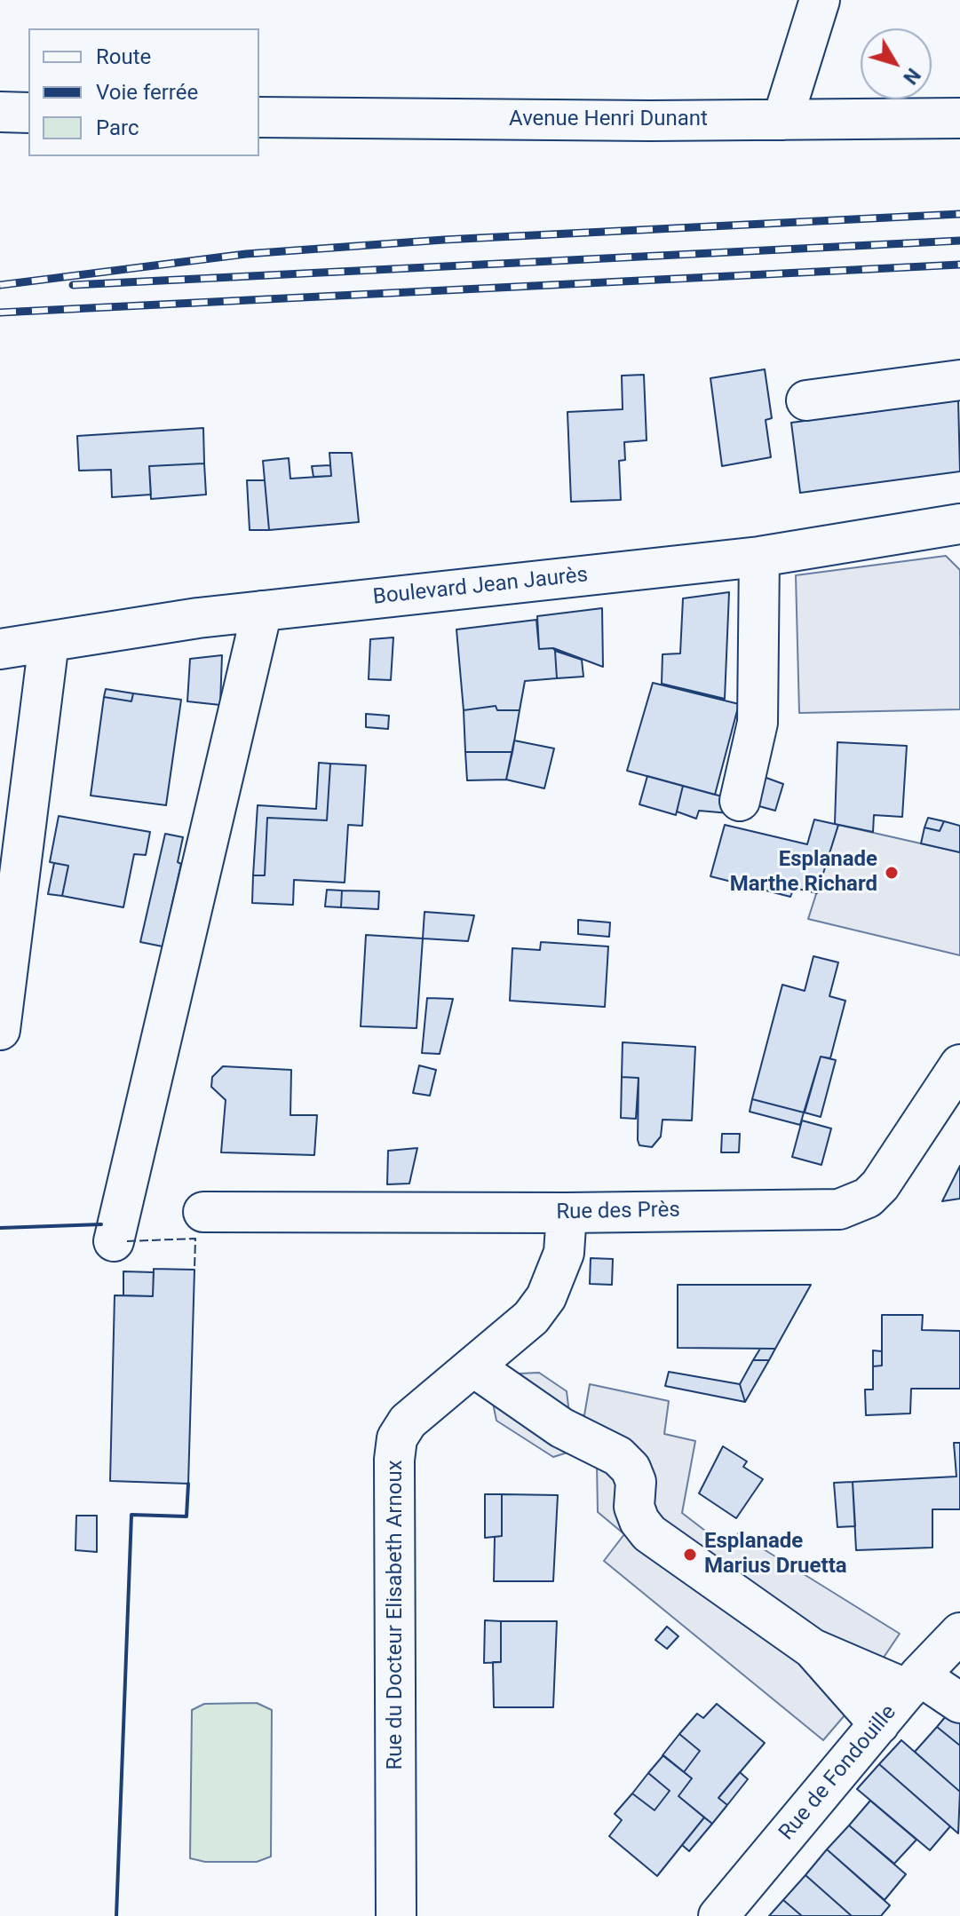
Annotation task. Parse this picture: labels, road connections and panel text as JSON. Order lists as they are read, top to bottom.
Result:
{
  "streets": {
    "street": [
      "Avenue Henri Dunant",
      "Boulevard Jean Jaurès",
      "Rue des Près",
      "Rue du Docteur Elisabeth Arnoux",
      "Rue de Fondouille"
    ]
  },
  "crossings": [
    ["Rue des Près", "Rue du Docteur Elisabeth Arnoux"]
  ],
  "places": ["Esplanade Marthe Richard", "Esplanade Marius Druetta"],
  "legend": ["Route", "Voie ferrée", "Parc"],
  "north": "bottom right"
}
